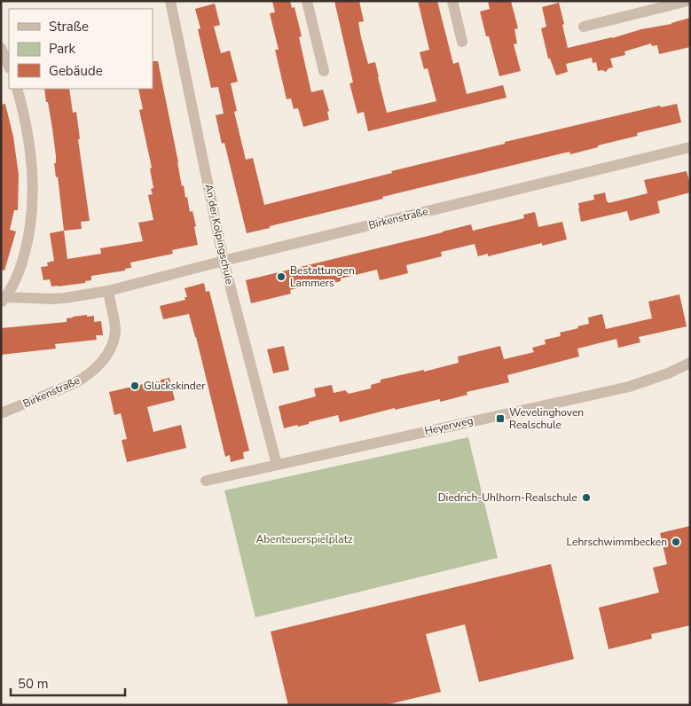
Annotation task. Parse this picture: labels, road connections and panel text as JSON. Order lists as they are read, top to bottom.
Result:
{
  "streets": {
    "street": ["Birkenstraße", "An der Kolpingschule", "Heyerweg"]
  },
  "crossings": [
    ["Birkenstraße", "An der Kolpingschule"],
    ["An der Kolpingschule", "Heyerweg"]
  ],
  "parks": ["Abenteuerspielplatz"],
  "places": {
    "other": [
      "Bestattungen Lammers",
      "Glückskinder",
      "Diedrich-Uhlhorn-Realschule",
      "Lehrschwimmbecken"
    ],
    "transit": ["Wevelinghoven Realschule"]
  },
  "legend": ["Straße", "Park", "Gebäude"],
  "scale_bar": "50 m"
}
